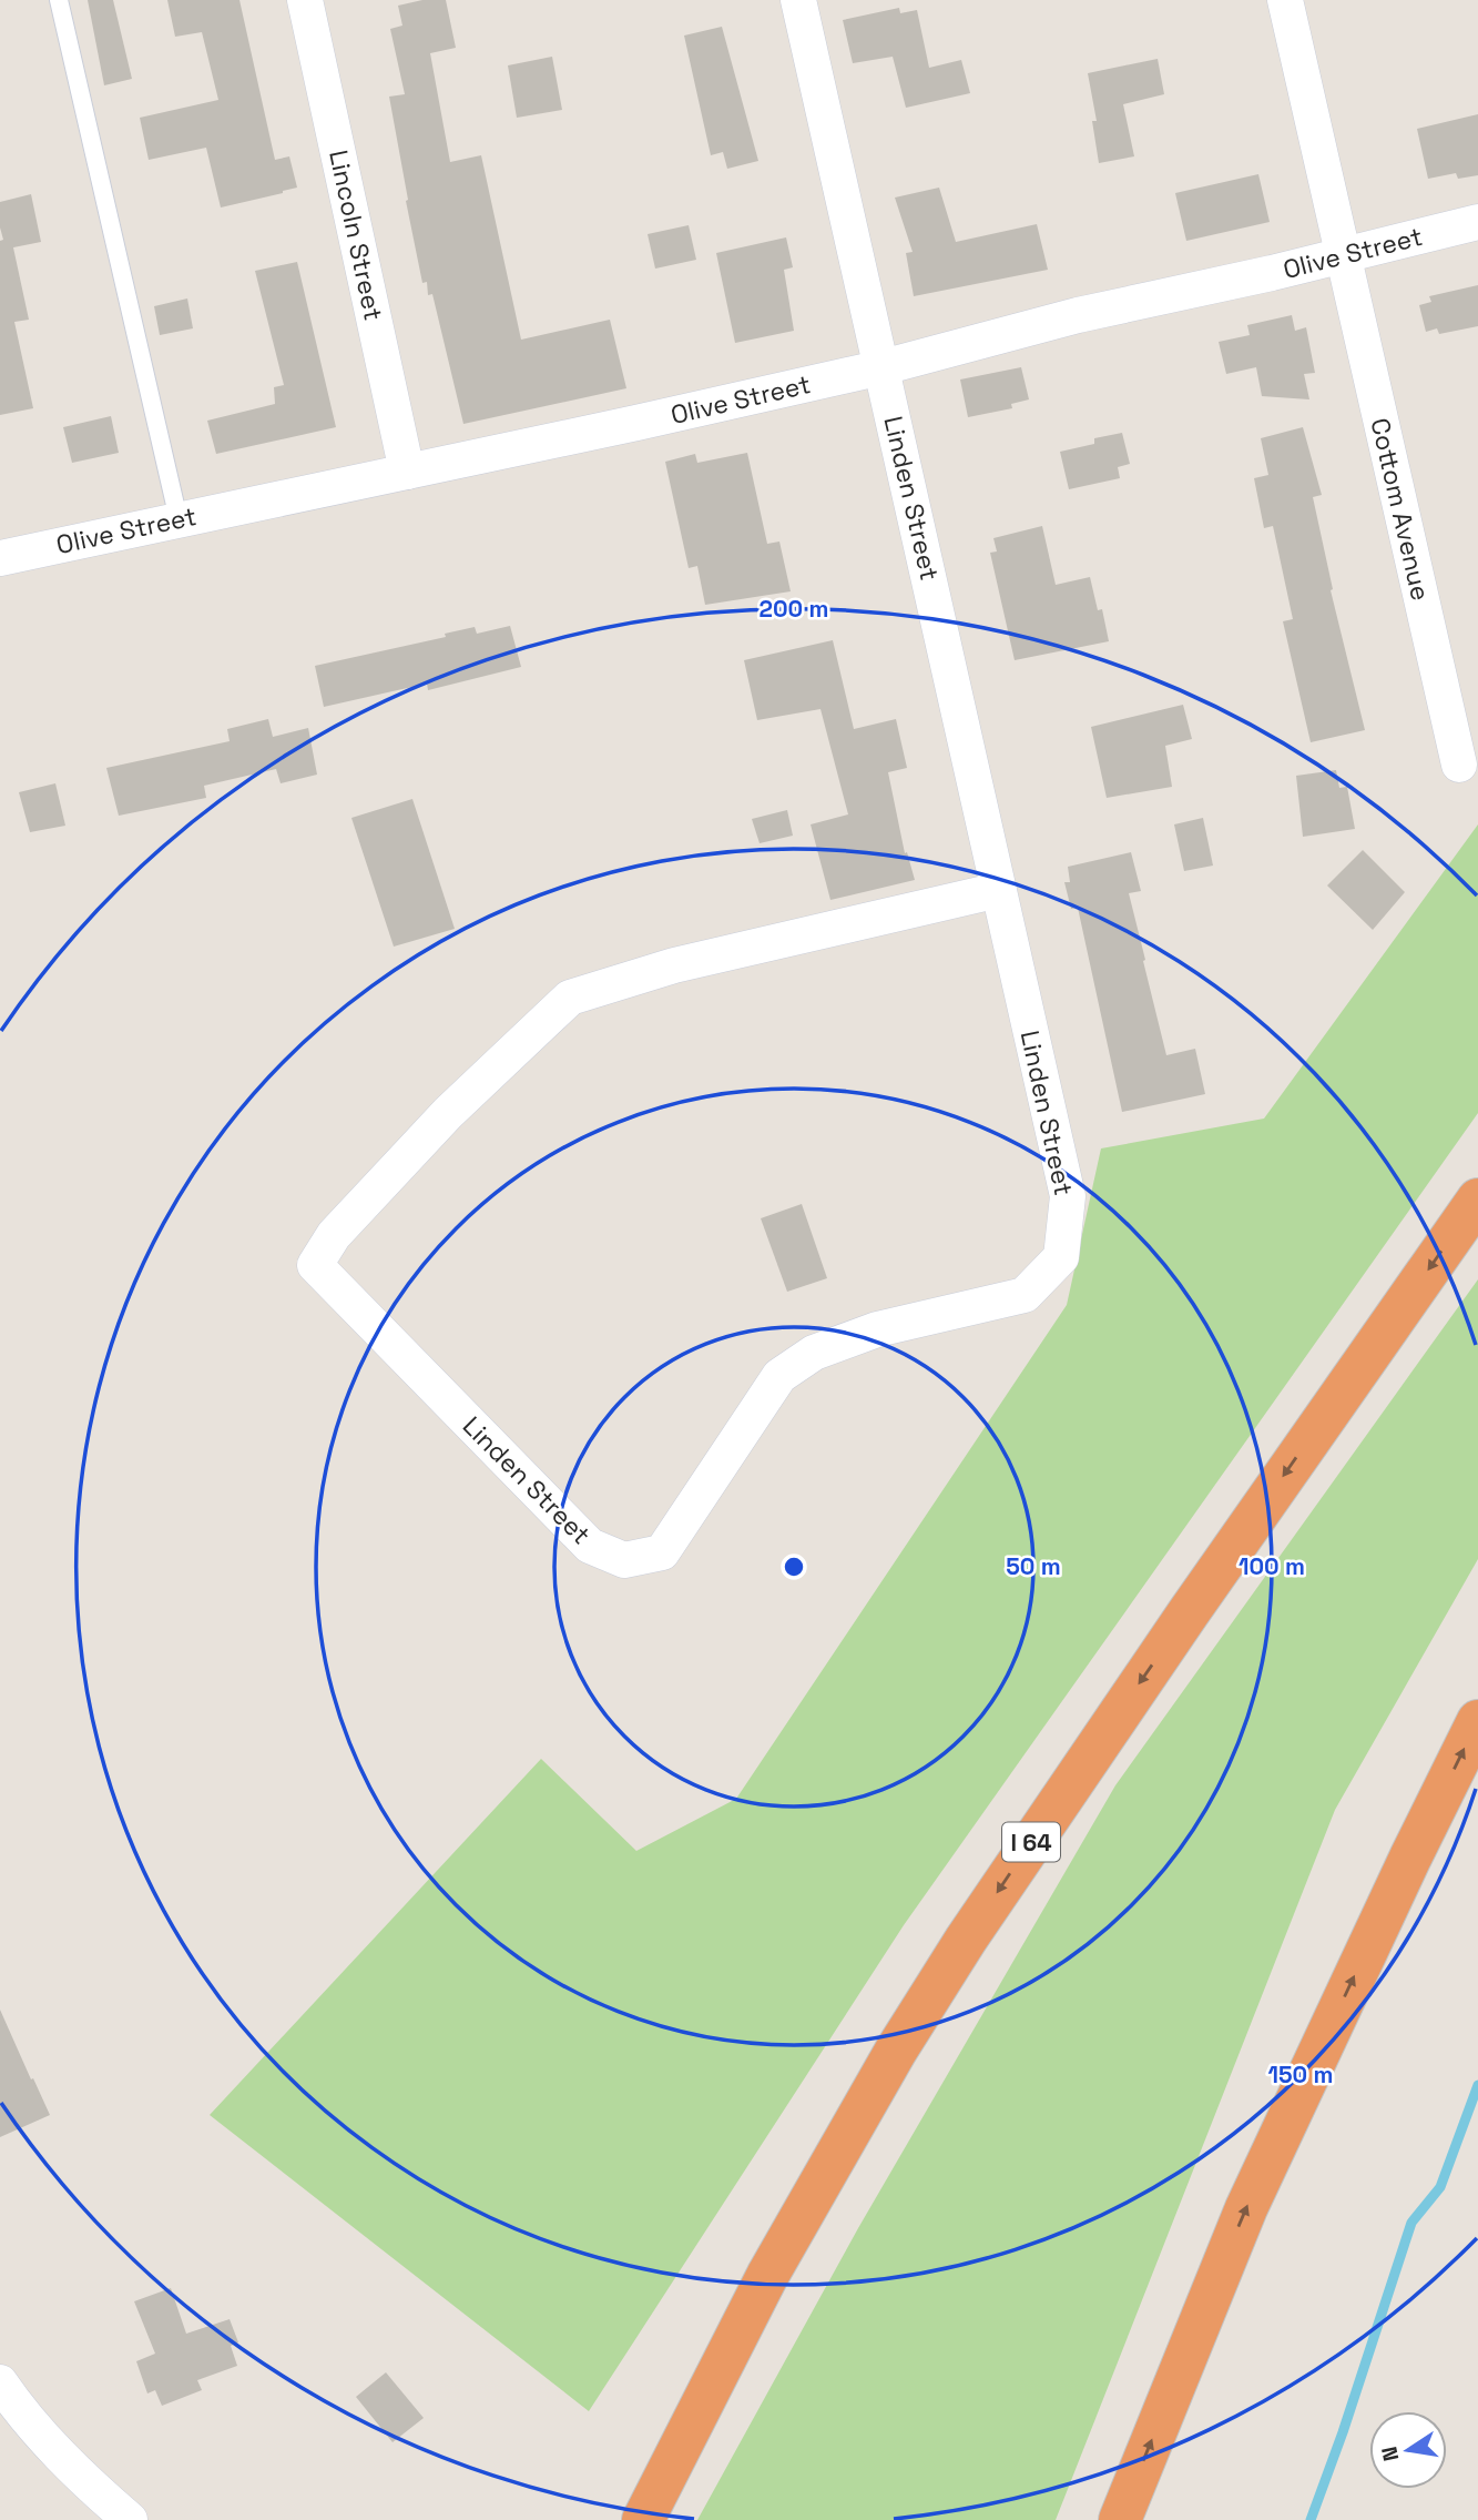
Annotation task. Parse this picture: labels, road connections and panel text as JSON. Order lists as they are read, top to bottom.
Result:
{
  "streets": {
    "highway": ["I 64"],
    "street": [
      "Lincoln Street",
      "Olive Street",
      "Linden Street",
      "Cottom Avenue"
    ]
  },
  "crossings": [
    ["Lincoln Street", "Olive Street"],
    ["Olive Street", "Linden Street"],
    ["Olive Street", "Cottom Avenue"]
  ],
  "north": "left",
  "rings": [
    "200 m",
    "50 m",
    "100 m",
    "150 m"
  ]
}
